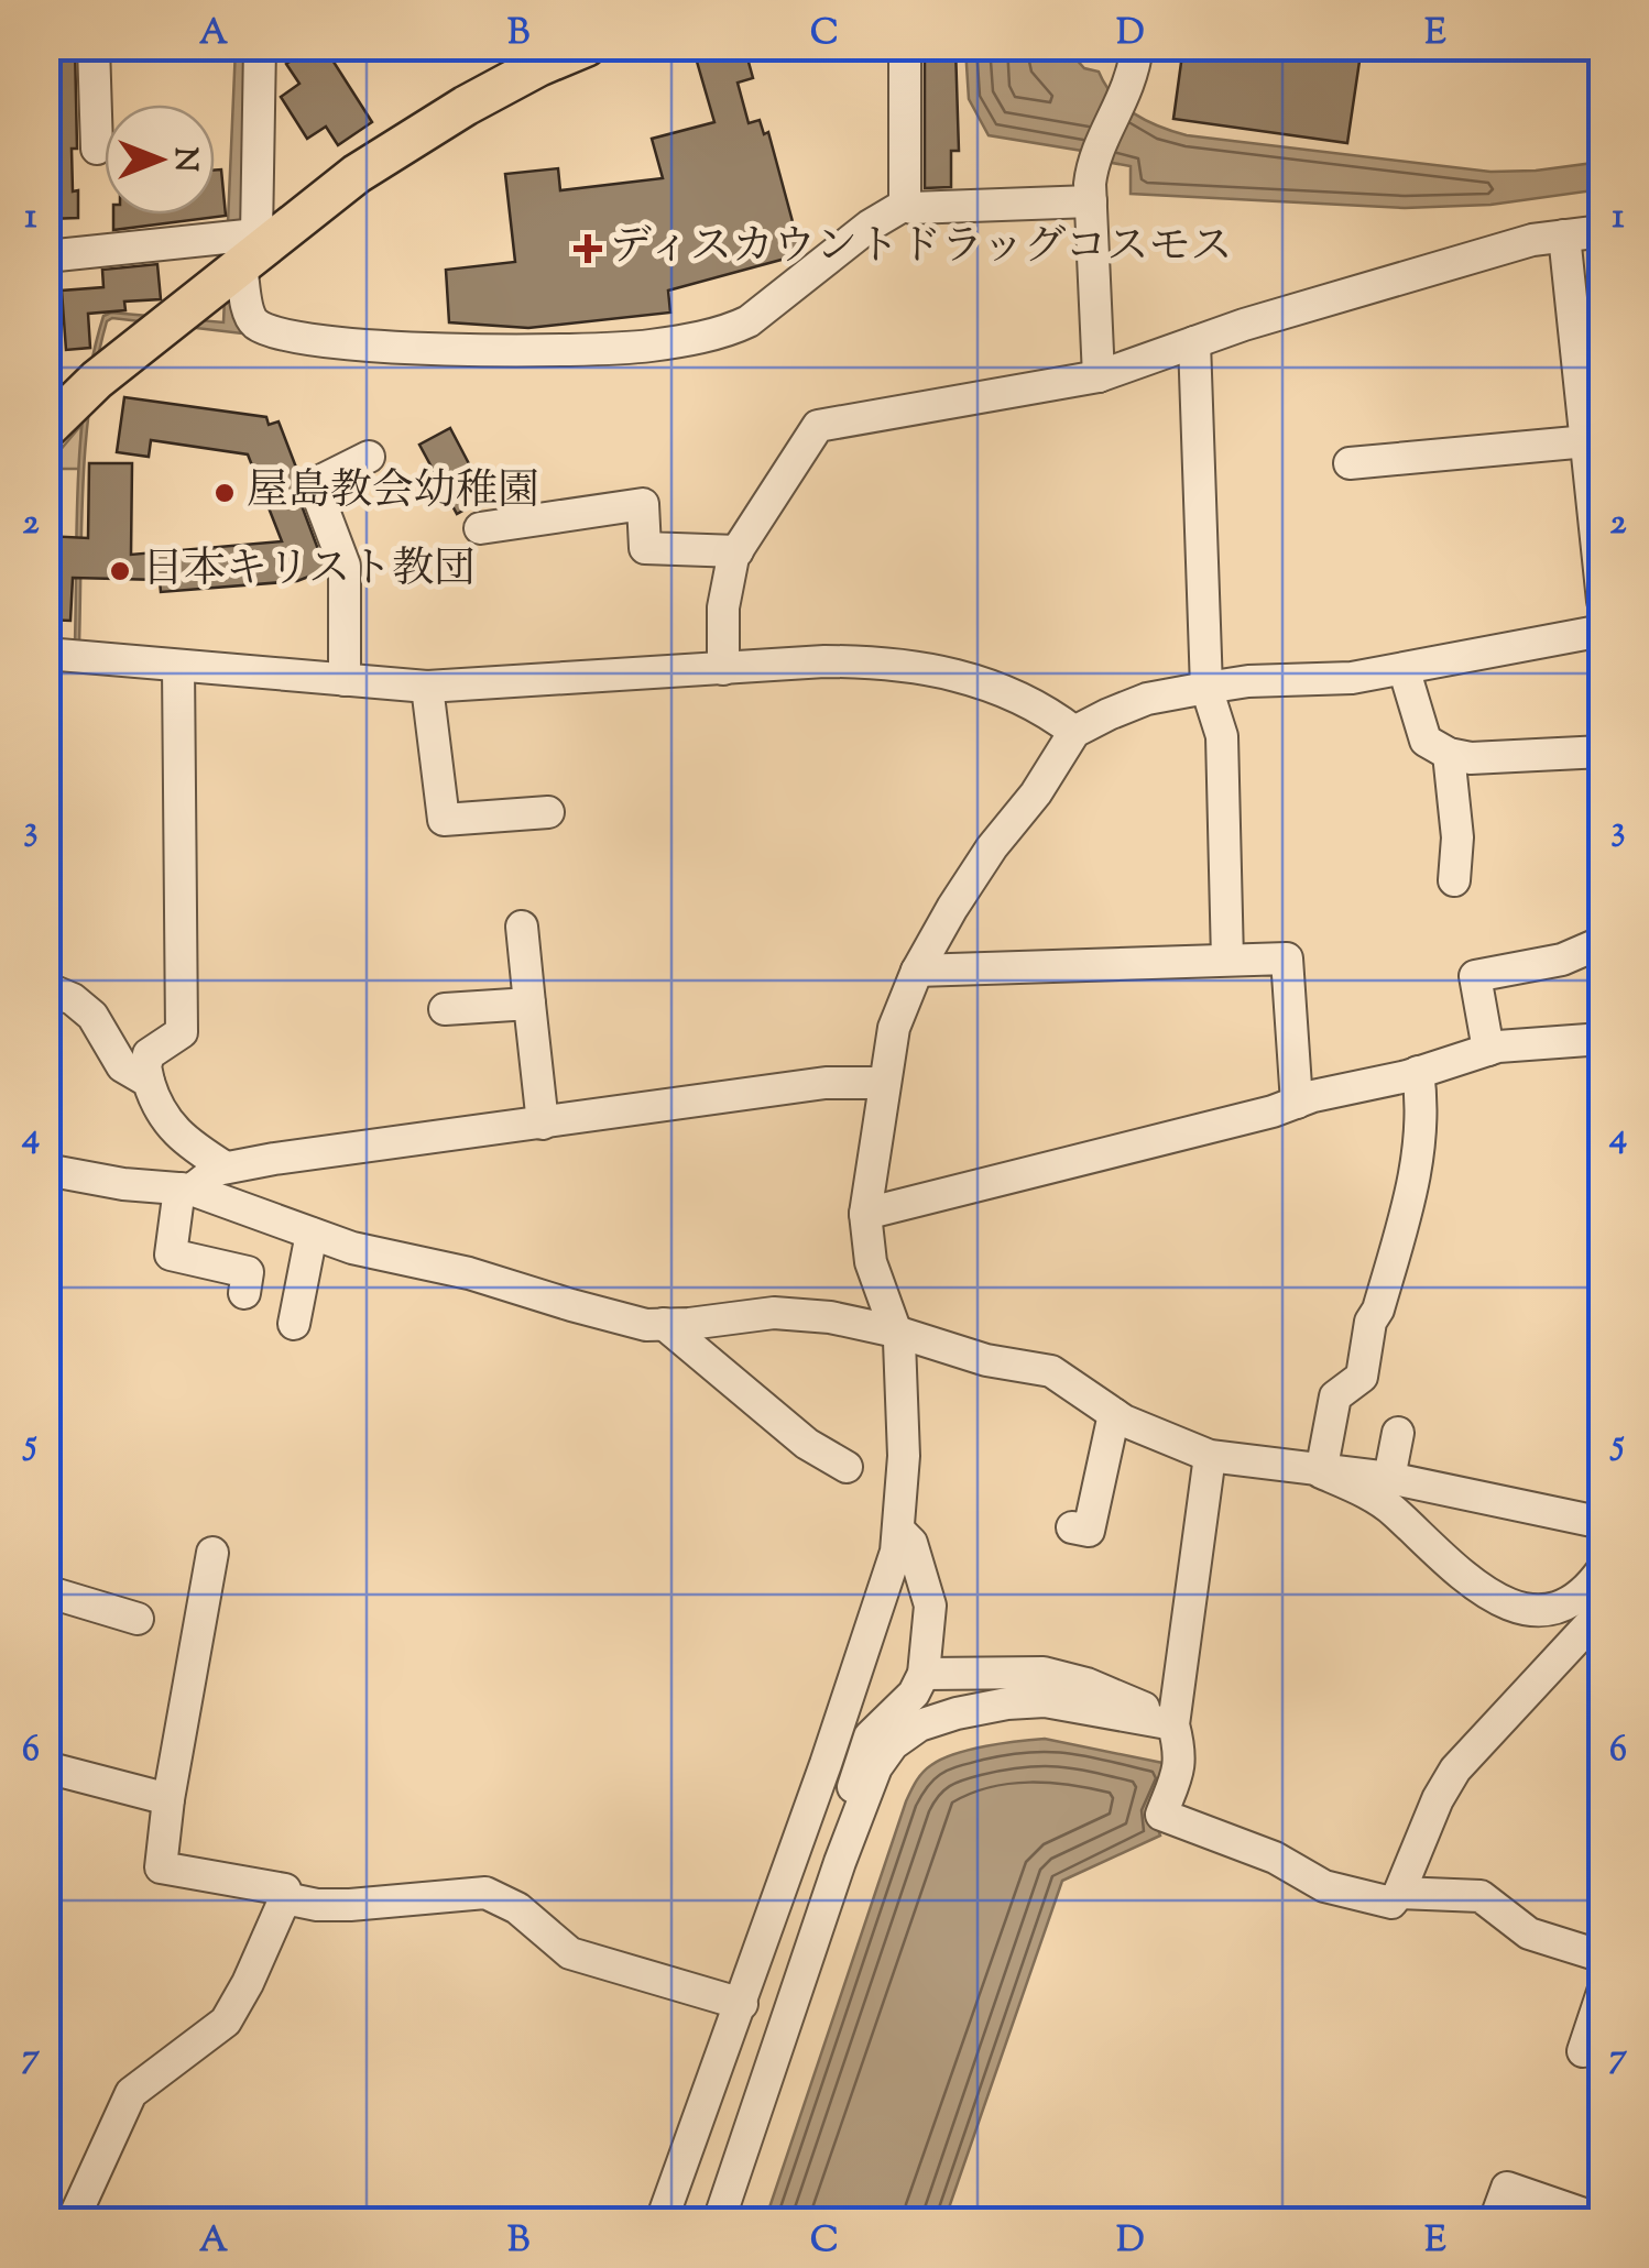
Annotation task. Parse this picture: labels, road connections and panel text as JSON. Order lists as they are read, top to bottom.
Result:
{
  "places": {
    "health": ["ディスカウントドラッグコスモス"],
    "other": ["屋島教会幼稚園", "日本キリスト教団"]
  },
  "north": "right",
  "grid": {
    "columns": [
      "A",
      "B",
      "C",
      "D",
      "E"
    ],
    "rows": [
      "1",
      "2",
      "3",
      "4",
      "5",
      "6",
      "7"
    ]
  }
}
